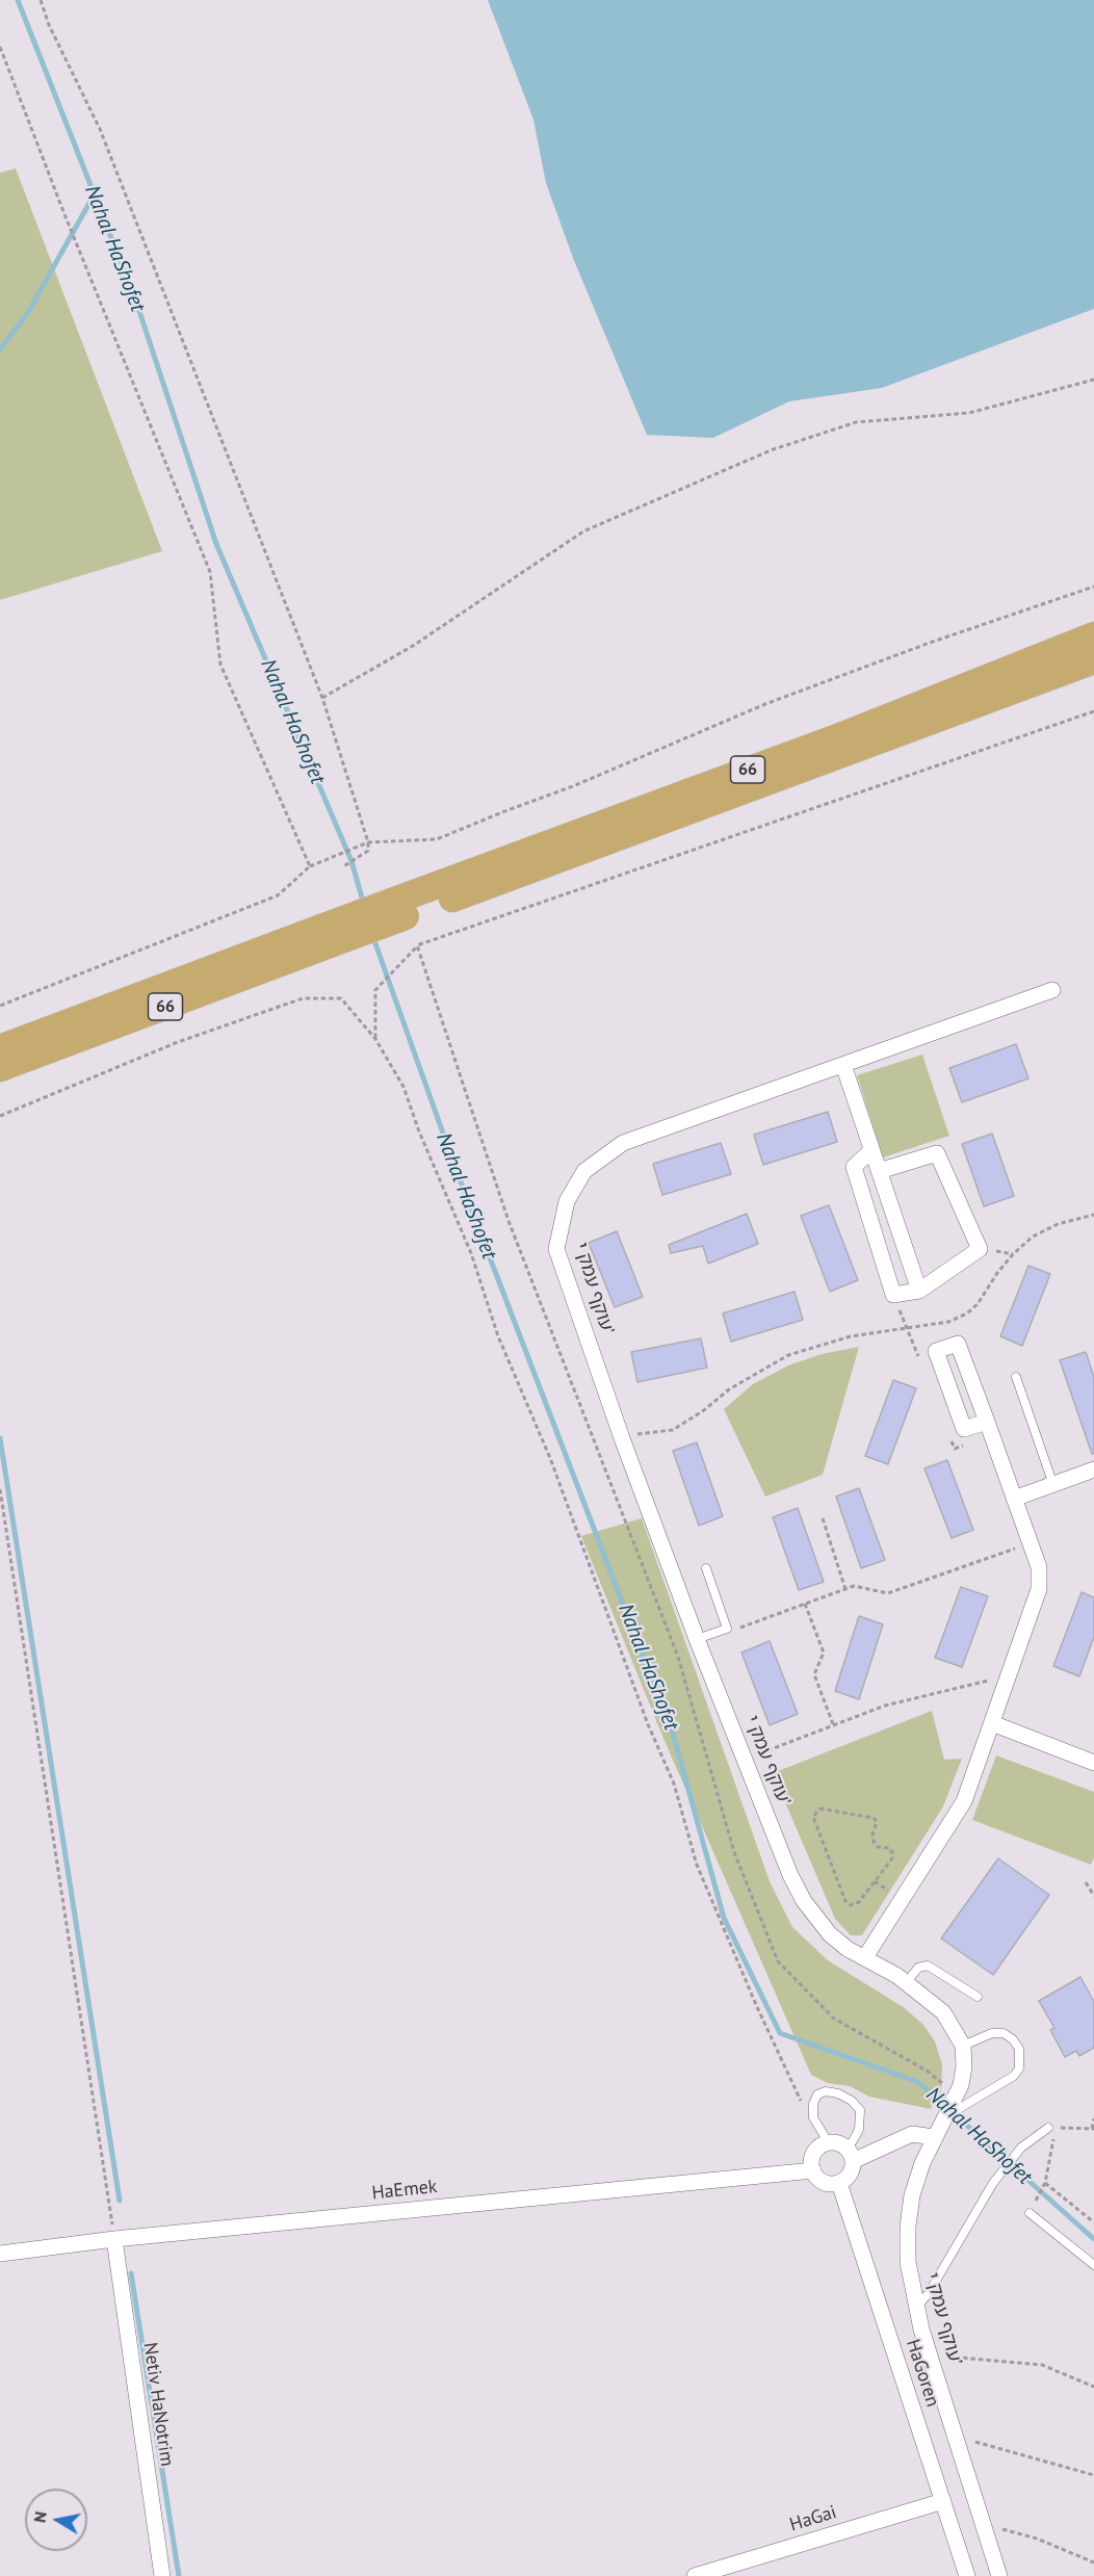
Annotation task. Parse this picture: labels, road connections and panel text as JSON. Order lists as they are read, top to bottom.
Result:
{
  "streets": {
    "highway": ["66"],
    "street": [
      "עוקף עמק י’",
      "HaEmek",
      "HaGoren",
      "Netiv HaNotrim",
      "HaGai"
    ]
  },
  "crossings": [
    ["HaEmek", "HaGoren"],
    ["HaEmek", "Netiv HaNotrim"],
    ["HaGoren", "HaGai"]
  ],
  "water": ["Nahal HaShofet"],
  "north": "left"
}
